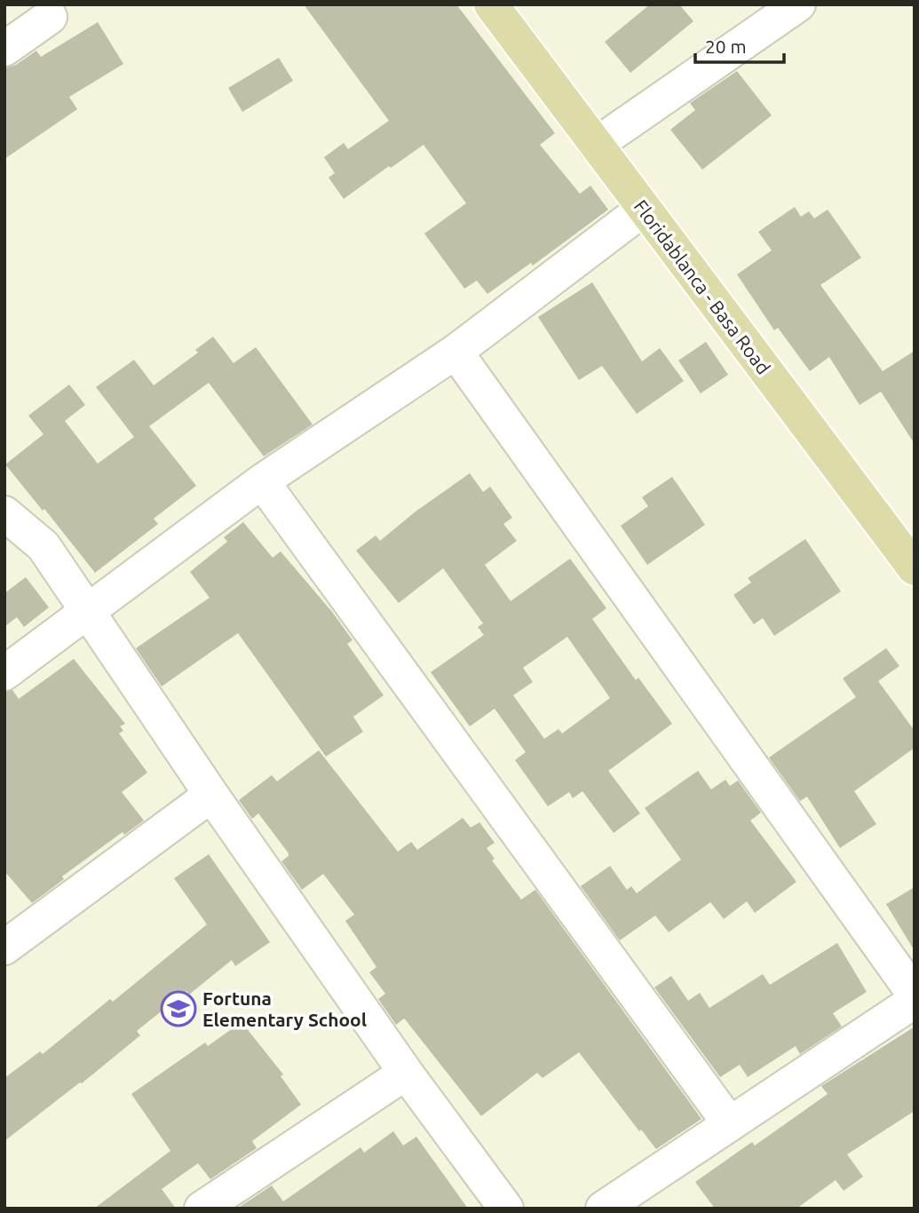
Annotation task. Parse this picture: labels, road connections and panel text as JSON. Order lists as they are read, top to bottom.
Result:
{
  "streets": {
    "main road": ["Floridablanca - Basa Road"]
  },
  "places": {
    "school or university": ["Fortuna Elementary School"]
  },
  "scale_bar": "20 m"
}
